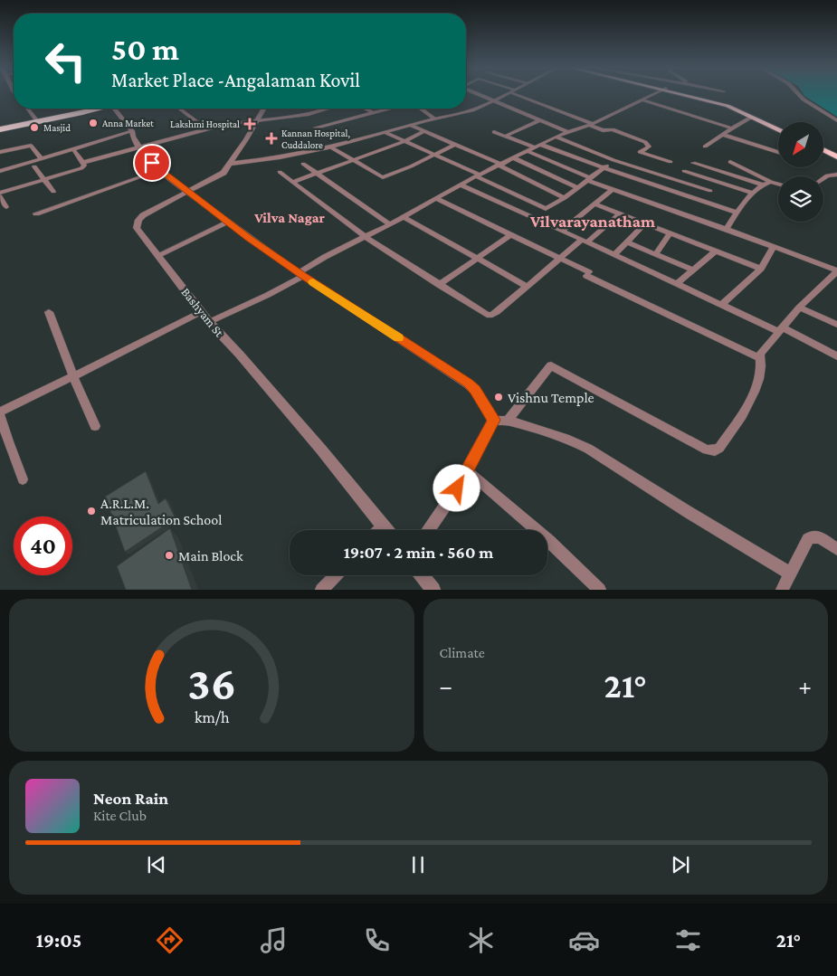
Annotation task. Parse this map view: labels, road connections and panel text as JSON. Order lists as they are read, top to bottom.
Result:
{
  "streets": {
    "street": ["Bashyam St"]
  },
  "districts": ["Vilva Nagar", "Vilvarayanatham"],
  "places": {
    "other": [
      "Anna Market",
      "Masjid",
      "Vishnu Temple",
      "A.R.L.M. Matriculation School",
      "Main Block"
    ],
    "health": ["Lakshmi Hospital", "Kannan Hospital, Cuddalore"]
  },
  "north": "bottom left",
  "page": {
    "turn": ["50 m", "Market Place -Angalaman Kovil"],
    "limit": "40",
    "trip": "19:07 · 2 min · 560 m",
    "tile": "Climate",
    "heat": ["−", "21°", "+"],
    "song": ["Neon Rain", "Kite Club"],
    "tabs": ["19:05", "21°"],
    "gauge": ["36", "km/h"]
  }
}
